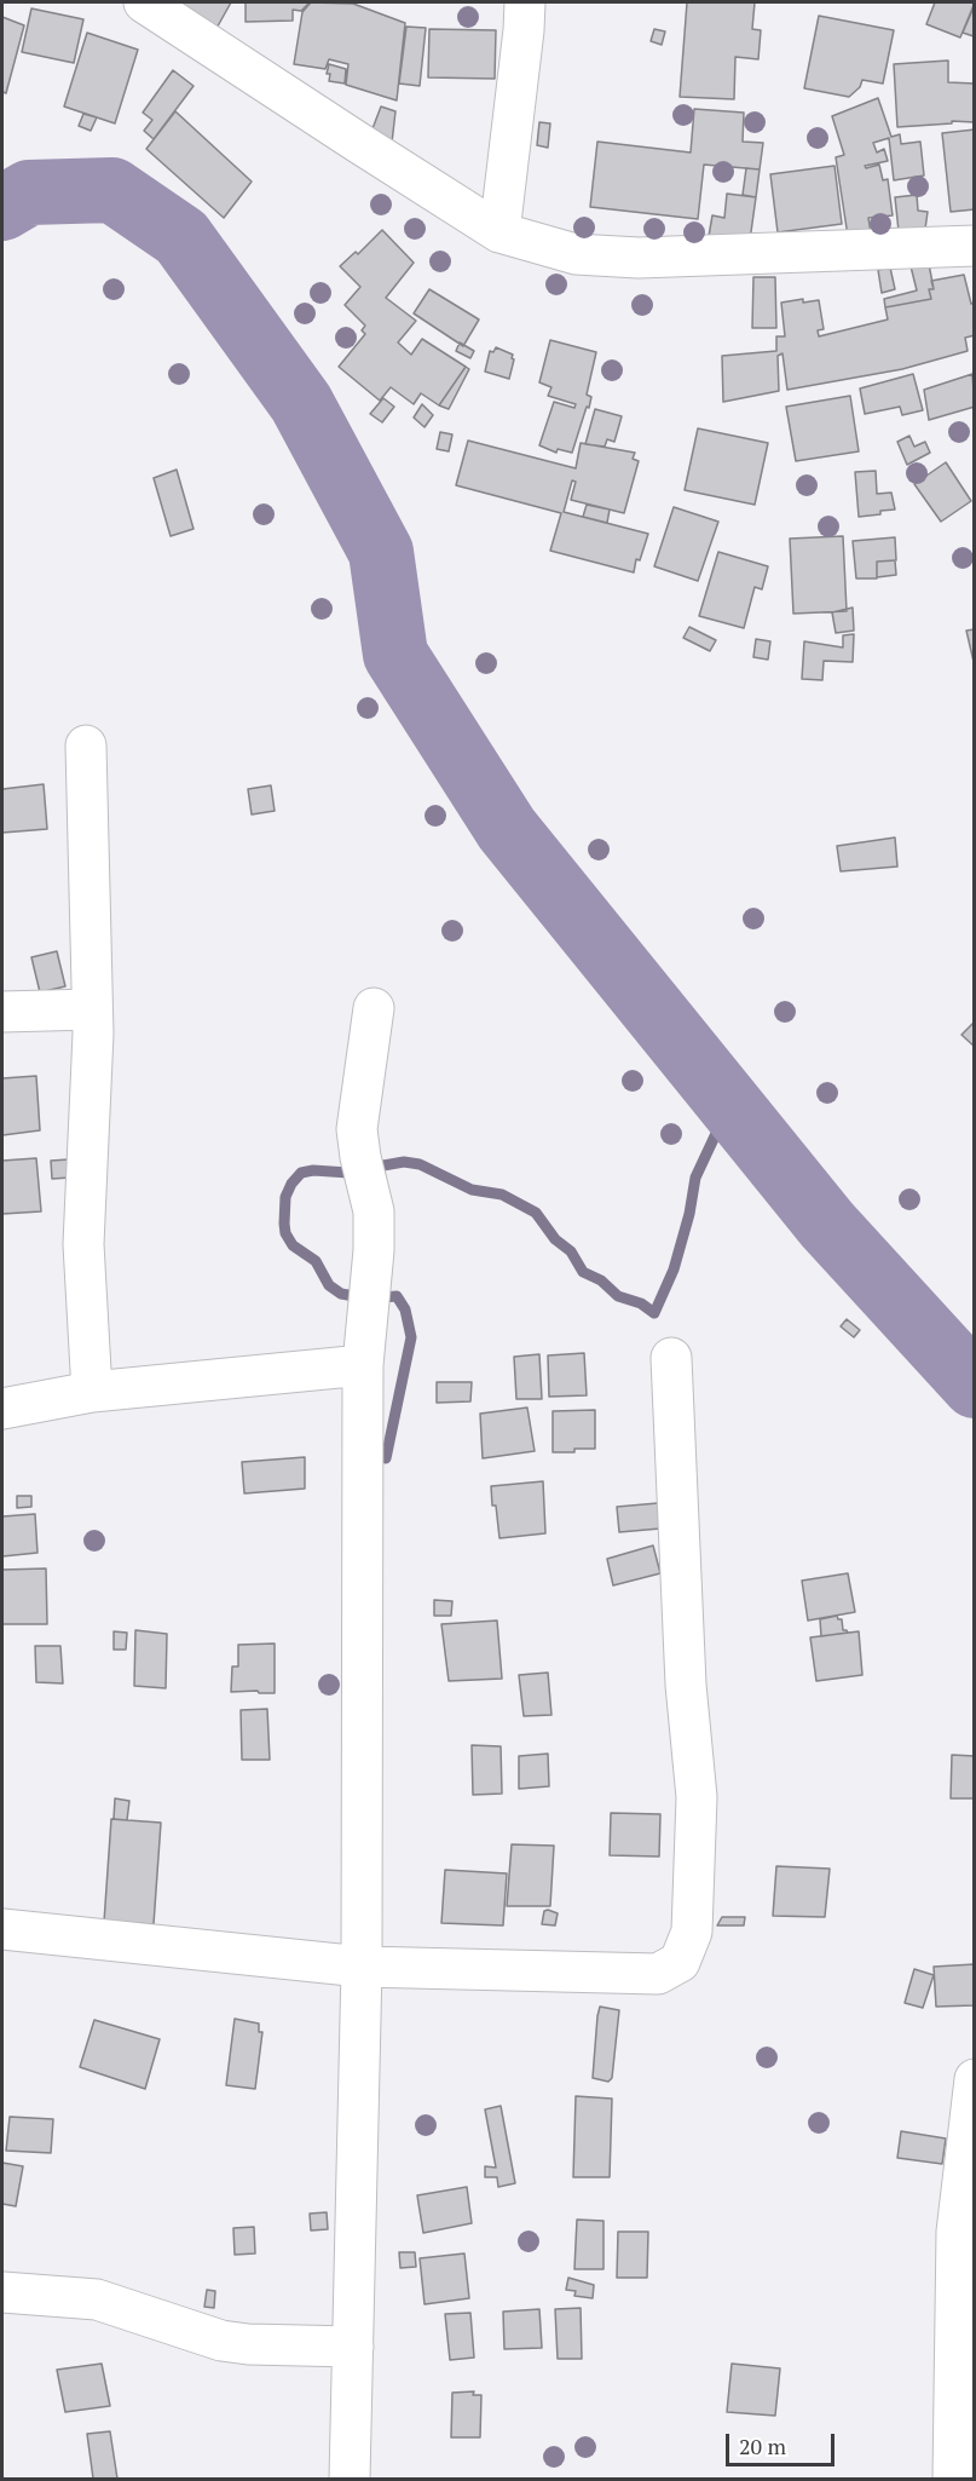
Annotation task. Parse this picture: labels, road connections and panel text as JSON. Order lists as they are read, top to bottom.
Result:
{
  "scale_bar": "20 m"
}
